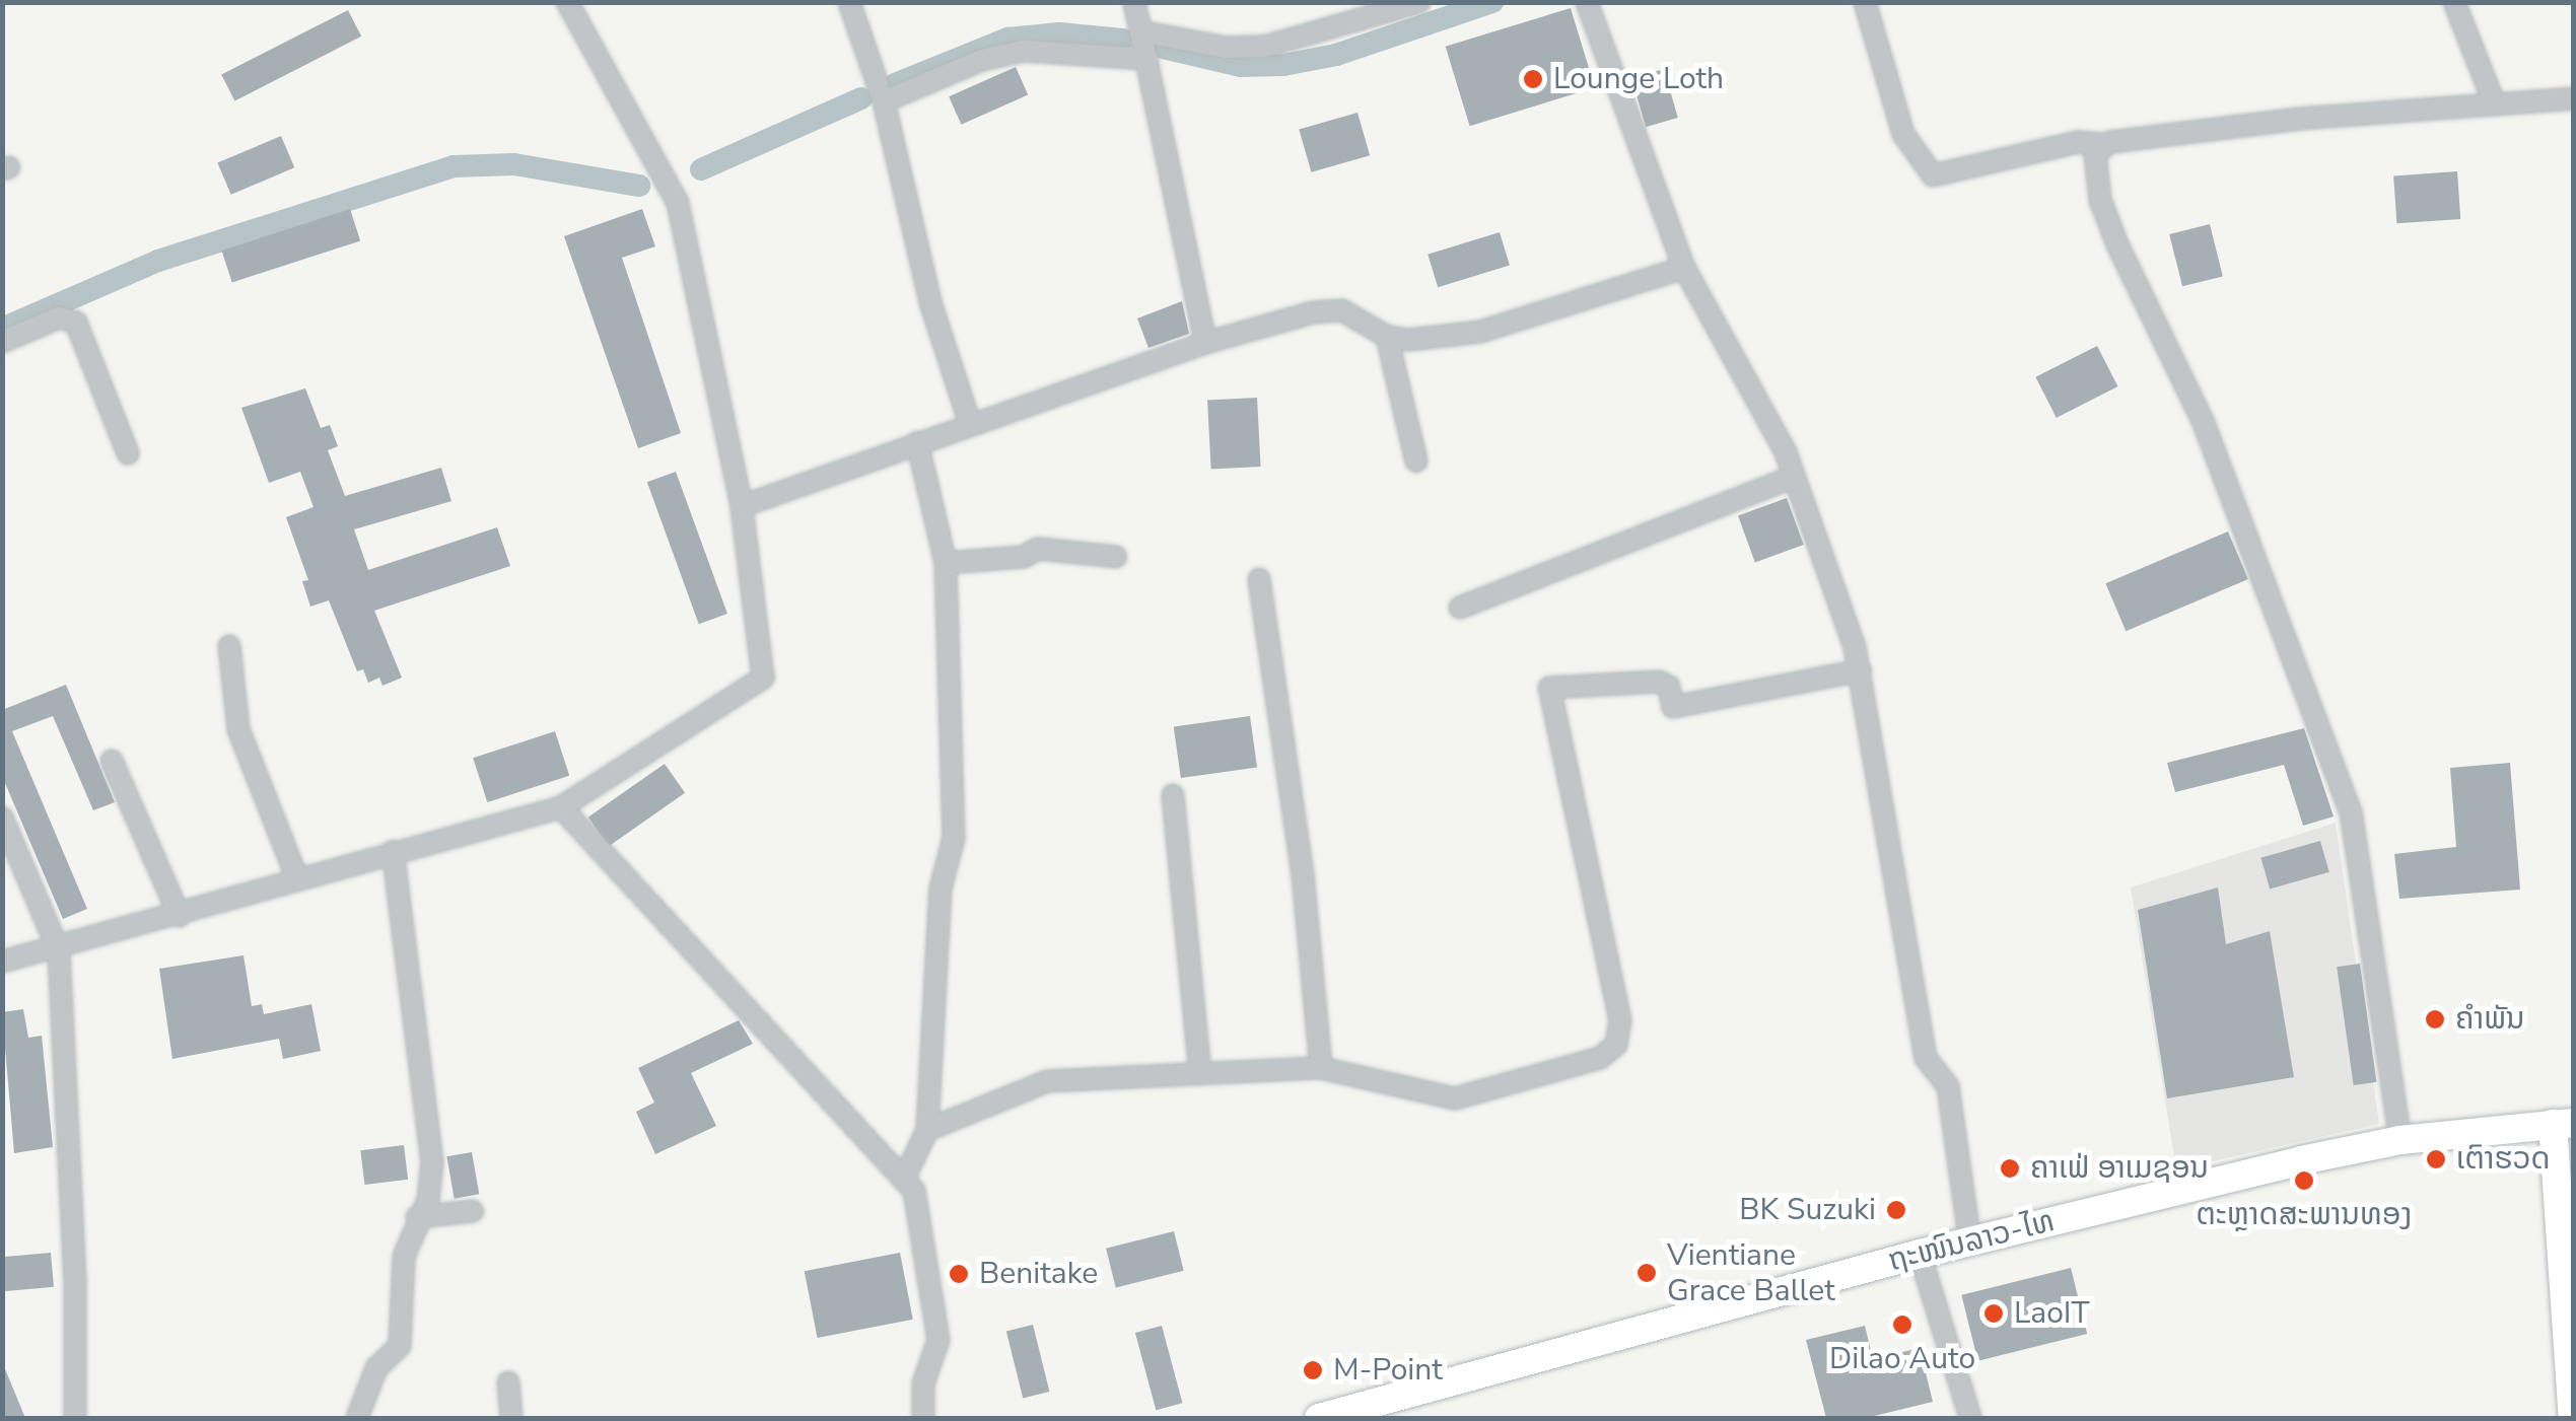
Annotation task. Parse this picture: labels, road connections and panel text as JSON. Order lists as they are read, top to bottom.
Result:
{
  "streets": {
    "street": ["ຖະໜົນລາວ-ໄທ"]
  },
  "places": [
    "Lounge Loth",
    "ຄໍາພັນ",
    "ເຕົາຮວດ",
    "ຄາເຟ່ ອາເມຊອນ",
    "ຕະຫຼາດສະພານທອງ",
    "BK Suzuki",
    "Vientiane Grace Ballet",
    "Benitake",
    "LaoIT",
    "Dilao Auto",
    "M-Point"
  ]
}
